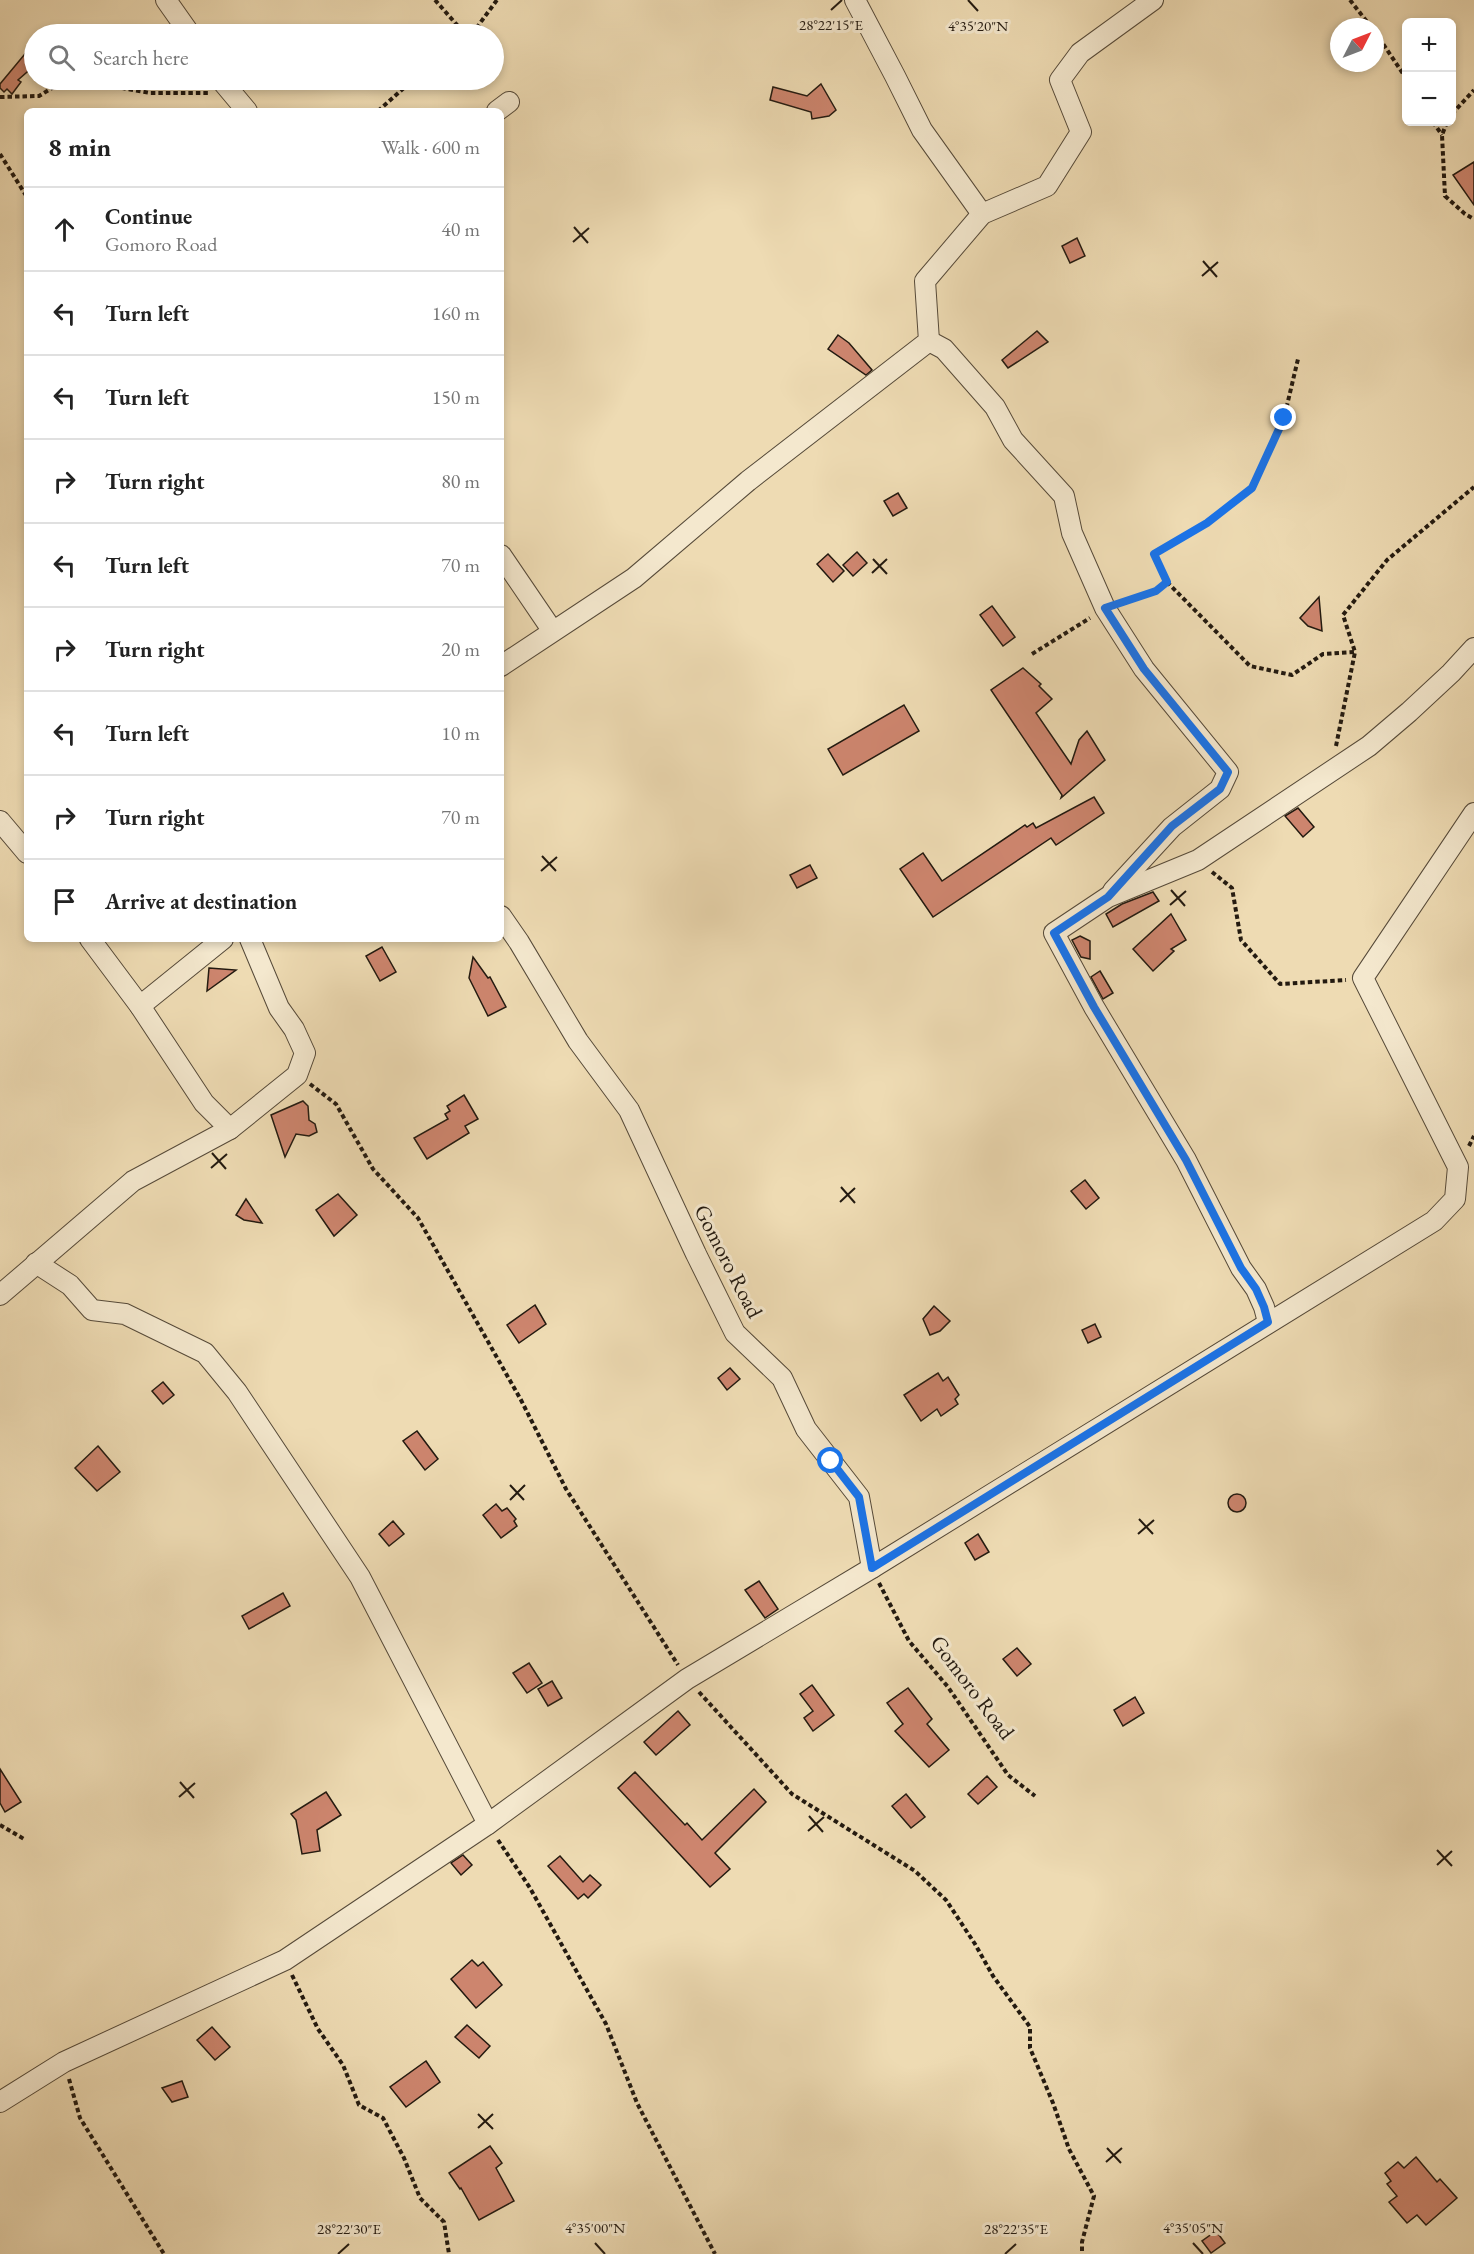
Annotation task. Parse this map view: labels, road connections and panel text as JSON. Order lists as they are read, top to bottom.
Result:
{
  "streets": {
    "street": ["Gomoro Road"]
  },
  "north": "top right",
  "page": {
    "map_buttons": ["+", "−"],
    "search": "Search here",
    "heading": ["8 min", "Walk · 600 m"],
    "list": [
      ["Continue", "Gomoro Road", "40 m"],
      ["Turn left", "160 m"],
      ["Turn left", "150 m"],
      ["Turn right", "80 m"],
      ["Turn left", "70 m"],
      ["Turn right", "20 m"],
      ["Turn left", "10 m"],
      ["Turn right", "70 m"],
      "Arrive at destination"
    ]
  },
  "coordinates": [
    "28°22'15\"E",
    "4°35'20\"N",
    "4°35'00\"N",
    "4°35'05\"N",
    "28°22'30\"E",
    "28°22'35\"E"
  ]
}
